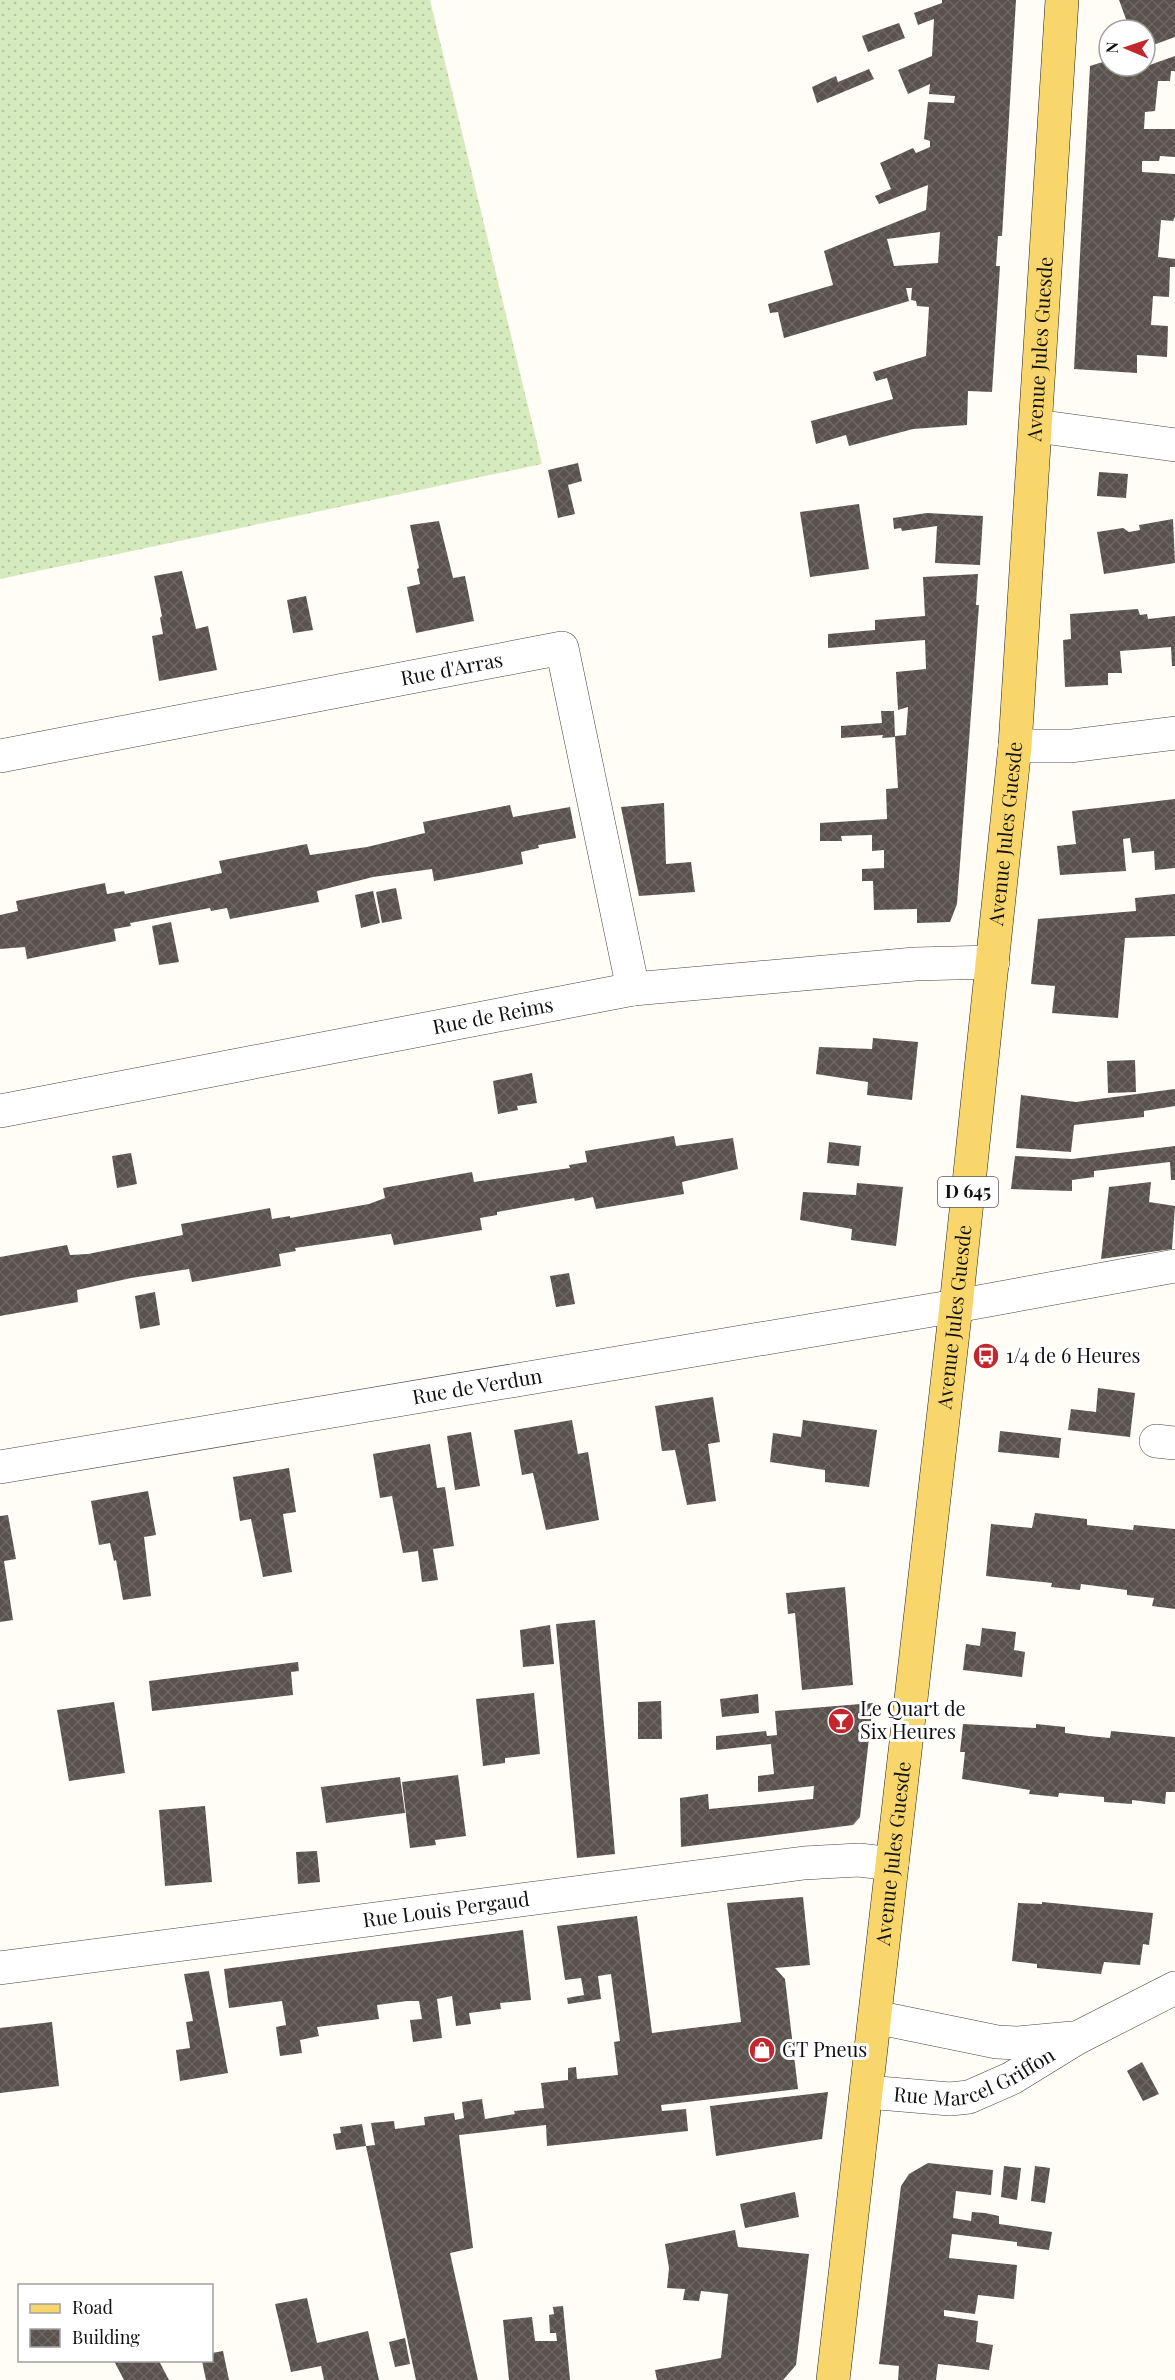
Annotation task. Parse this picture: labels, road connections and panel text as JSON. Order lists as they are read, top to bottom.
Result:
{
  "streets": {
    "main road": ["Avenue Jules Guesde", "D 645"],
    "street": [
      "Rue d'Arras",
      "Rue de Reims",
      "Rue de Verdun",
      "Rue Louis Pergaud",
      "Rue Marcel Griffon"
    ]
  },
  "crossings": [
    ["Avenue Jules Guesde", "Rue de Reims"],
    ["Avenue Jules Guesde", "Rue de Verdun"],
    ["Avenue Jules Guesde", "Rue Louis Pergaud"],
    ["Avenue Jules Guesde", "Rue Marcel Griffon"],
    ["Rue d'Arras", "Rue de Reims"]
  ],
  "places": {
    "bus stop": ["1/4 de 6 Heures"],
    "bar": ["Le Quart de Six Heures"],
    "shop": ["GT Pneus"]
  },
  "legend": ["Road", "Building"],
  "north": "left"
}
